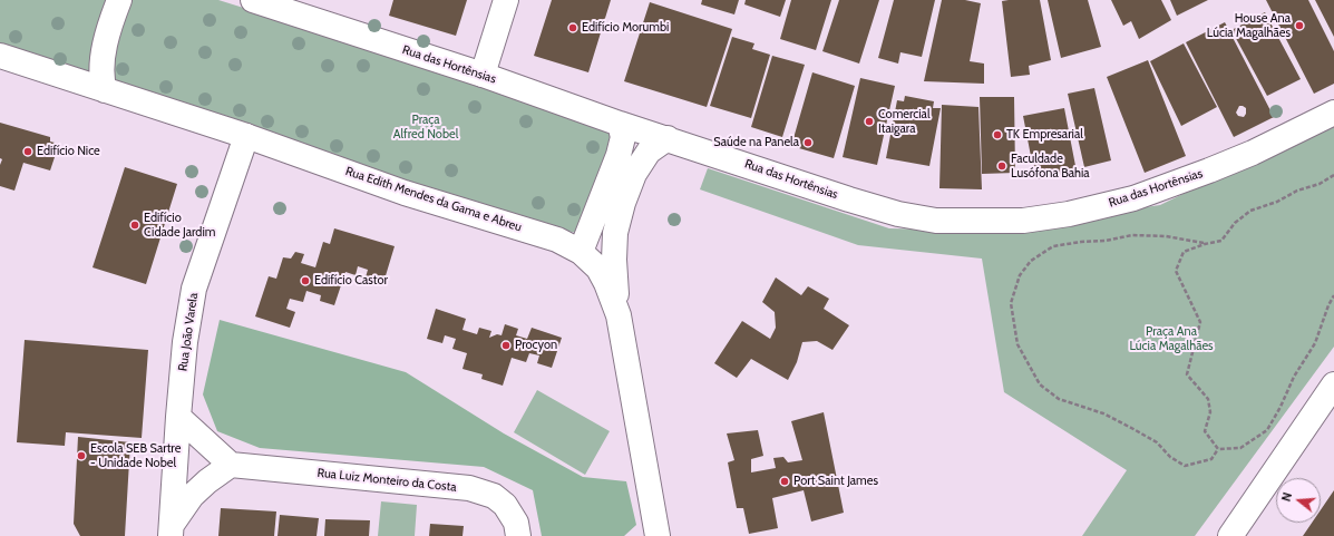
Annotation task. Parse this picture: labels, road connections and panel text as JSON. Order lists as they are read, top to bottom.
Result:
{
  "streets": {
    "street": [
      "Rua das Hortênsias",
      "Rua Edith Mendes da Gama e Abreu",
      "Rua João Varela",
      "Rua Luiz Monteiro da Costa"
    ]
  },
  "crossings": [
    ["Rua Edith Mendes da Gama e Abreu", "Rua João Varela"]
  ],
  "parks": ["Praça Alfred Nobel", "Praça Ana Lúcia Magalhães"],
  "places": [
    "House Ana Lúcia Magalhães",
    "Edifício Morumbi",
    "Comercial Itaigara",
    "TK Empresarial",
    "Saúde na Panela",
    "Edifício Nice",
    "Faculdade Lusófona Bahia",
    "Edifício Cidade Jardim",
    "Edifício Castor",
    "Procyon",
    "Escola SEB Sartre - Unidade Nobel",
    "Port Saint James"
  ],
  "north": "left"
}
